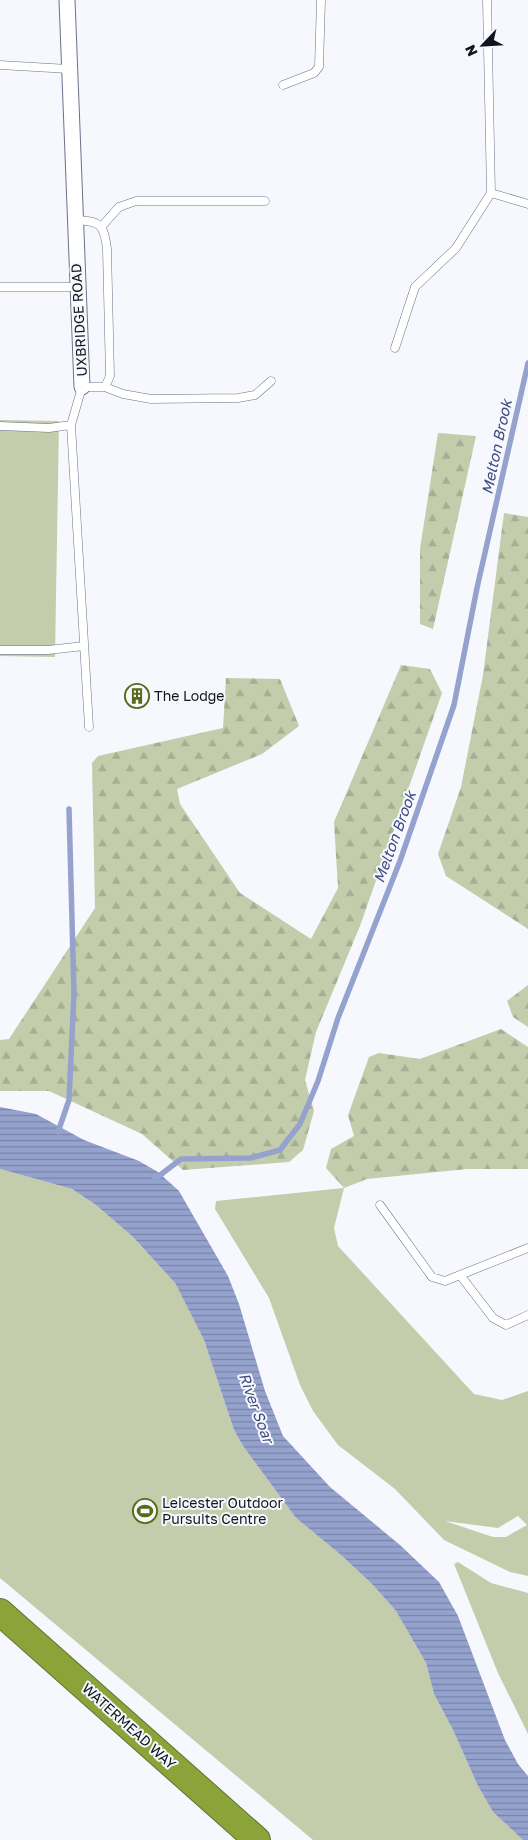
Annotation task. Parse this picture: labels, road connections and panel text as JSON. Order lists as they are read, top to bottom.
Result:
{
  "streets": {
    "highway": ["WATERMEAD WAY"],
    "street": ["UXBRIDGE ROAD"]
  },
  "water": ["Melton Brook", "River Soar"],
  "places": {
    "building": ["The Lodge"],
    "sports": ["Leicester Outdoor Pursuits Centre"]
  },
  "north": "bottom left"
}
